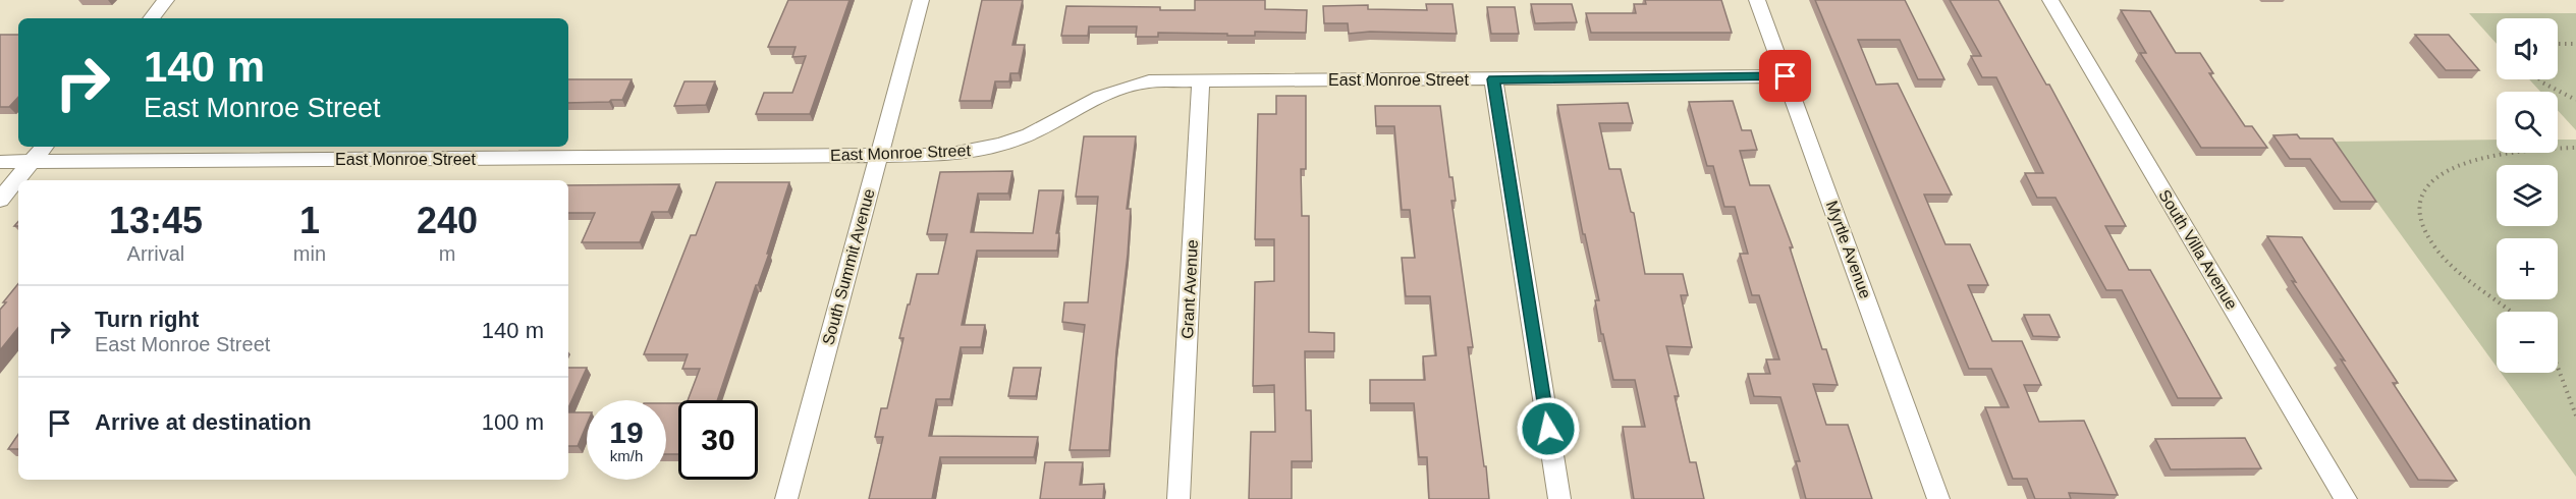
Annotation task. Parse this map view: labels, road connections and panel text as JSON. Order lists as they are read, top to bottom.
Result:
{
  "streets": {
    "street": [
      "East Monroe Street",
      "Myrtle Avenue",
      "South Villa Avenue",
      "South Summit Avenue",
      "Grant Avenue"
    ]
  },
  "crossings": [
    ["East Monroe Street", "Myrtle Avenue"],
    ["East Monroe Street", "South Summit Avenue"],
    ["East Monroe Street", "Grant Avenue"]
  ],
  "page": {
    "map_buttons": ["+", "−"],
    "turn": ["140 m", "East Monroe Street"],
    "eta": [
      "13:45",
      "Arrival",
      "1",
      "min",
      "240",
      "m"
    ],
    "list": [
      {
        "name": "Turn right",
        "note": "East Monroe Street",
        "value": "140 m"
      },
      {
        "name": "Arrive at destination",
        "value": "100 m"
      }
    ],
    "speed": "19 km/h",
    "limit": "30"
  }
}
